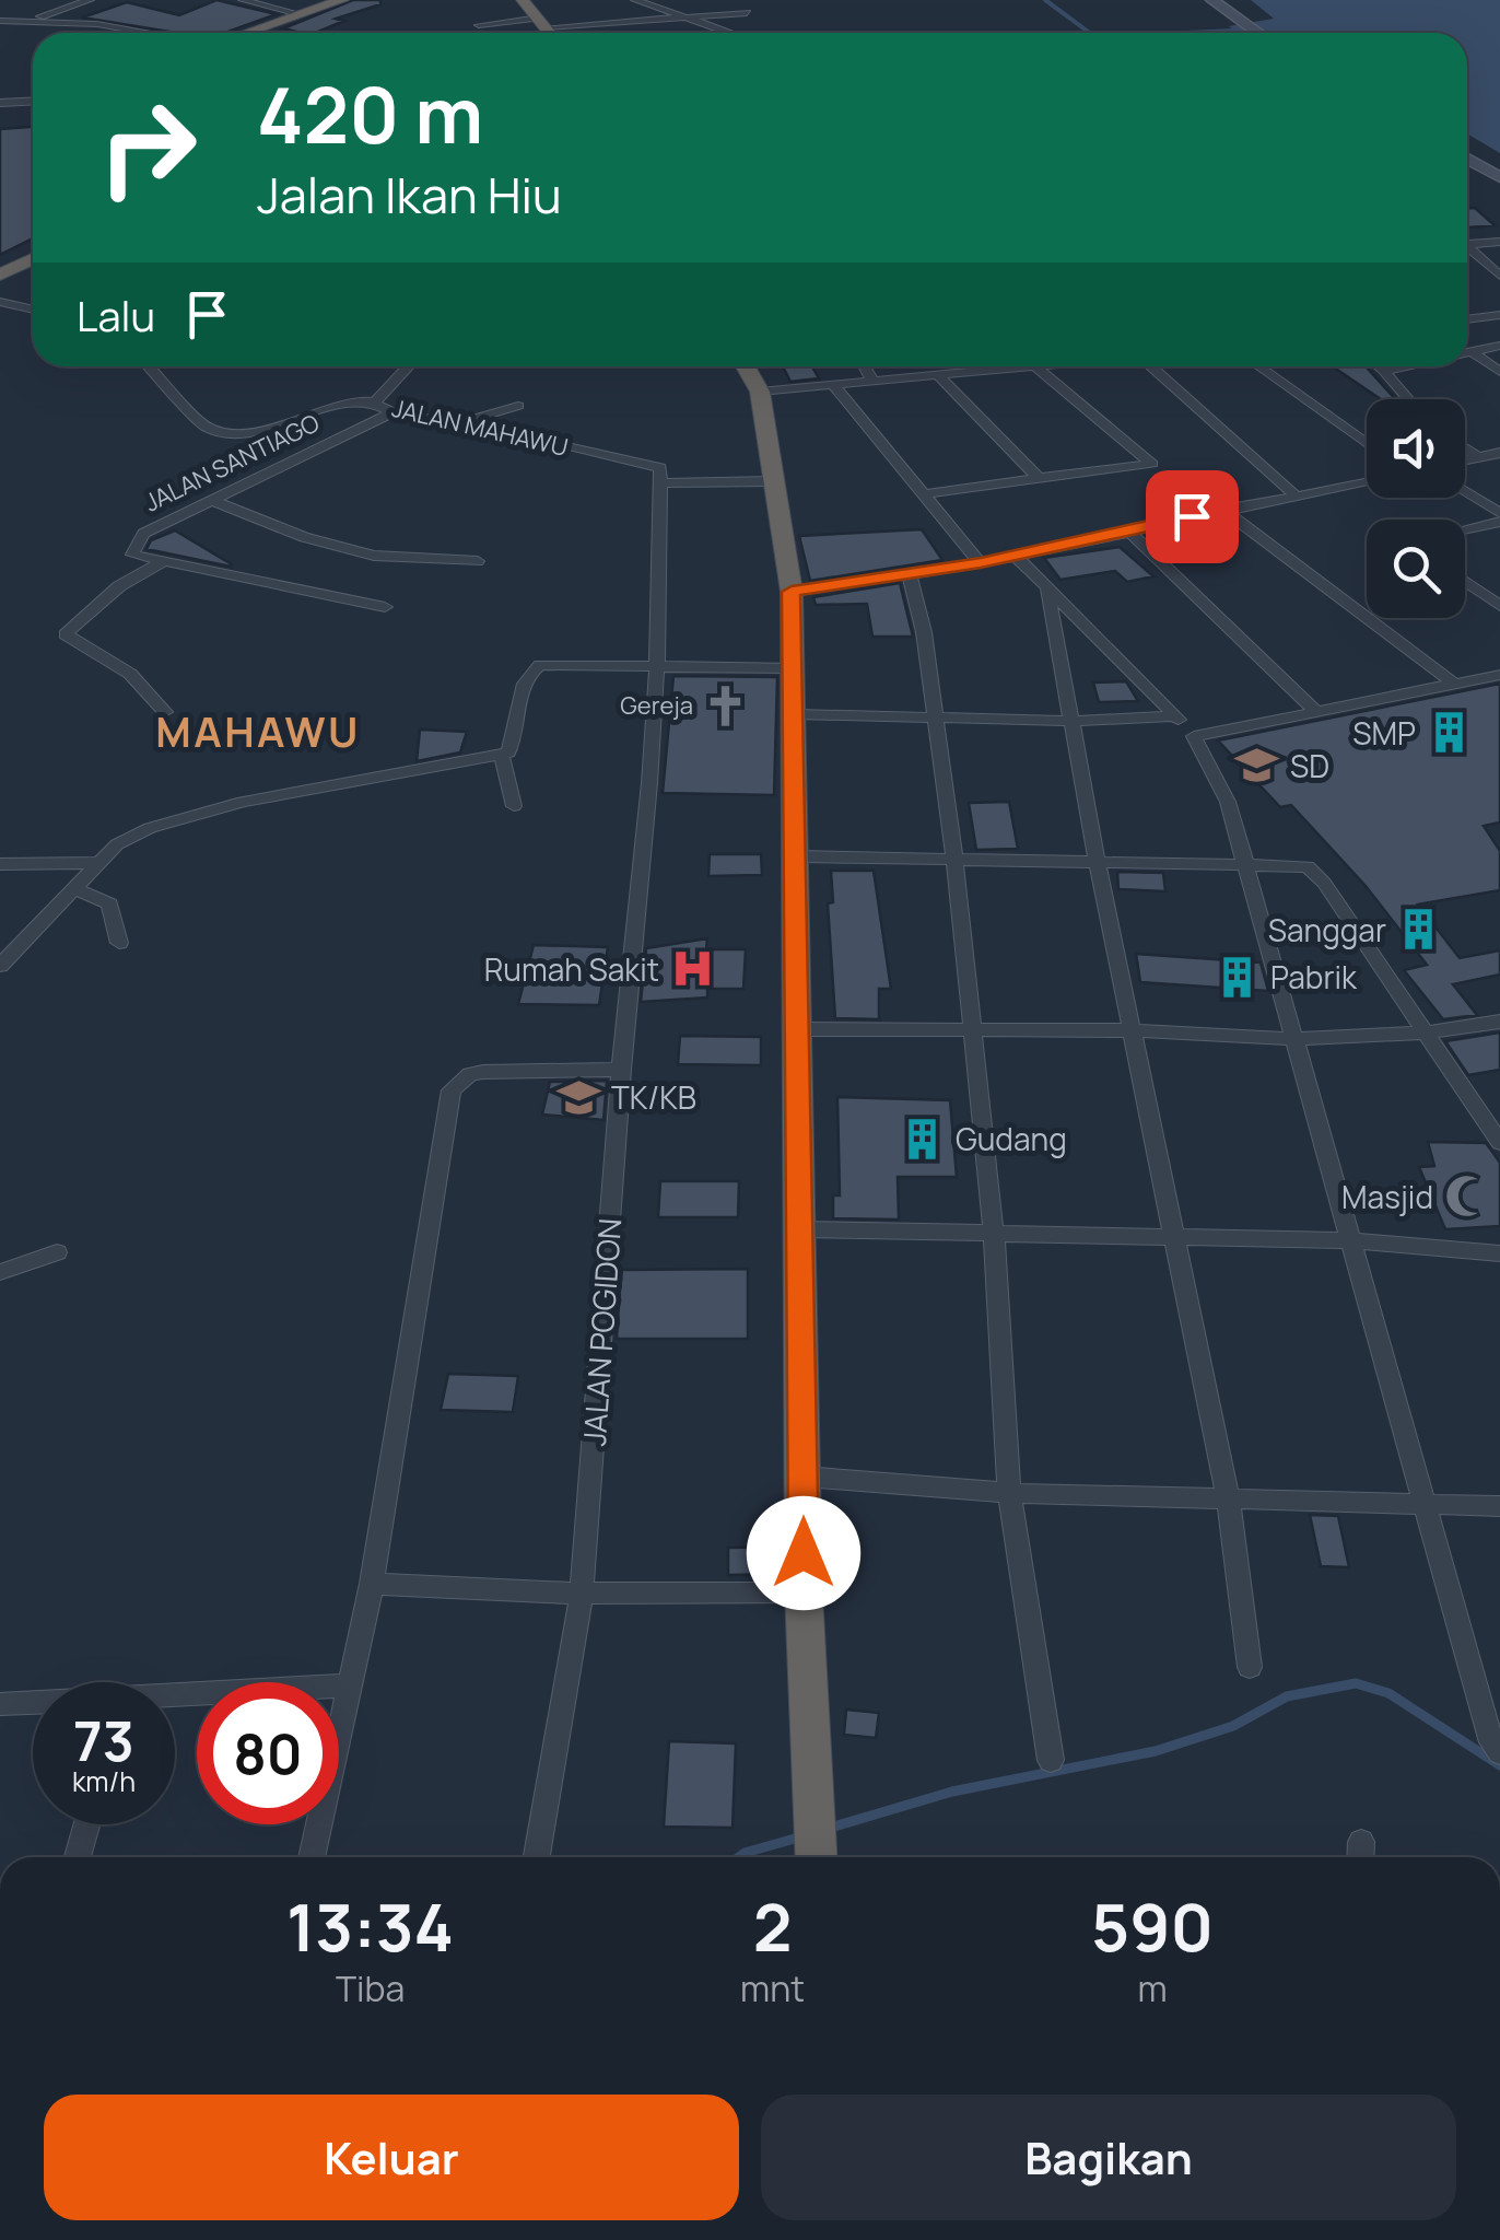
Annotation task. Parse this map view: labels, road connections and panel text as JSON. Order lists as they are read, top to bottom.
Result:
{
  "streets": {
    "street": ["JALAN MAHAWU", "JALAN SANTIAGO", "JALAN POGIDON"]
  },
  "crossings": [
    ["JALAN MAHAWU", "JALAN SANTIAGO"]
  ],
  "districts": ["MAHAWU"],
  "places": {
    "church": ["Gereja"],
    "building": [
      "SMP",
      "Sanggar",
      "Pabrik",
      "Gudang"
    ],
    "school or university": ["SD", "TK/KB"],
    "hospital": ["Rumah Sakit"],
    "mosque": ["Masjid"]
  },
  "page": {
    "turn": ["420 m", "Jalan Ikan Hiu"],
    "then": "Lalu",
    "speed": "73 km/h",
    "limit": "80",
    "eta": [
      "13:34",
      "Tiba",
      "2",
      "mnt",
      "590",
      "m"
    ],
    "buttons": ["Keluar", "Bagikan"]
  }
}
